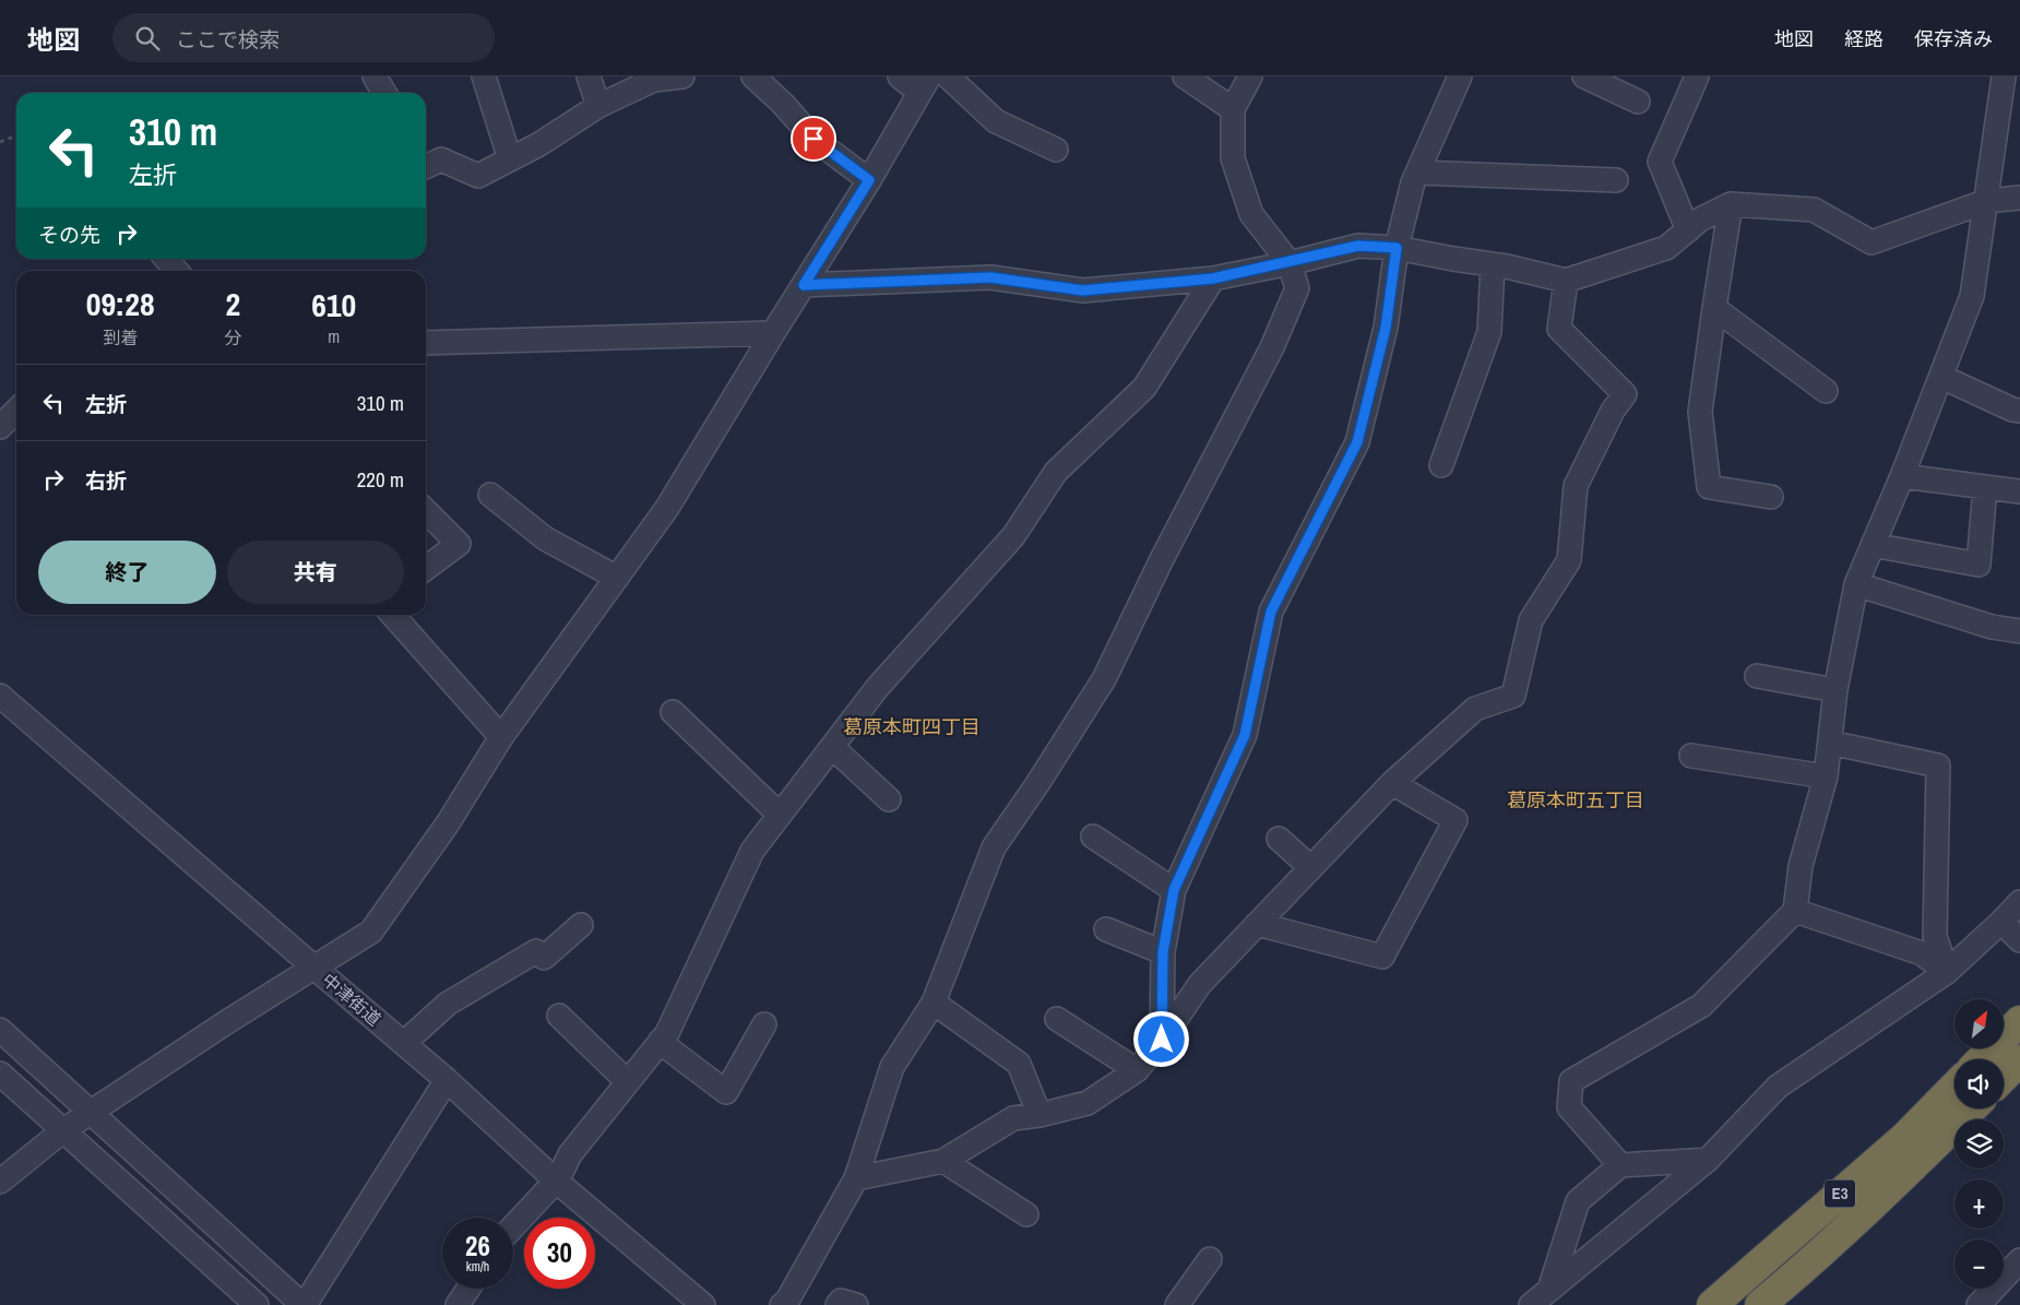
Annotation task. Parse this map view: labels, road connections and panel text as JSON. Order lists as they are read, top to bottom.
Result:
{
  "streets": {
    "highway": ["E3"],
    "street": ["中津街道"]
  },
  "districts": ["葛原本町四丁目", "葛原本町五丁目"],
  "north": "top right",
  "page": {
    "header": "地図",
    "search": "ここで検索",
    "nav": ["地図", "経路", "保存済み"],
    "turn": ["310 m", "左折"],
    "then": "その先",
    "eta": [
      "09:28",
      "到着",
      "2",
      "分",
      "610",
      "m"
    ],
    "list": [
      {
        "name": "左折",
        "value": "310 m"
      },
      {
        "name": "右折",
        "value": "220 m"
      }
    ],
    "buttons": ["終了", "共有"],
    "map_buttons": ["+", "−"],
    "speed": "26 km/h",
    "limit": "30"
  }
}
